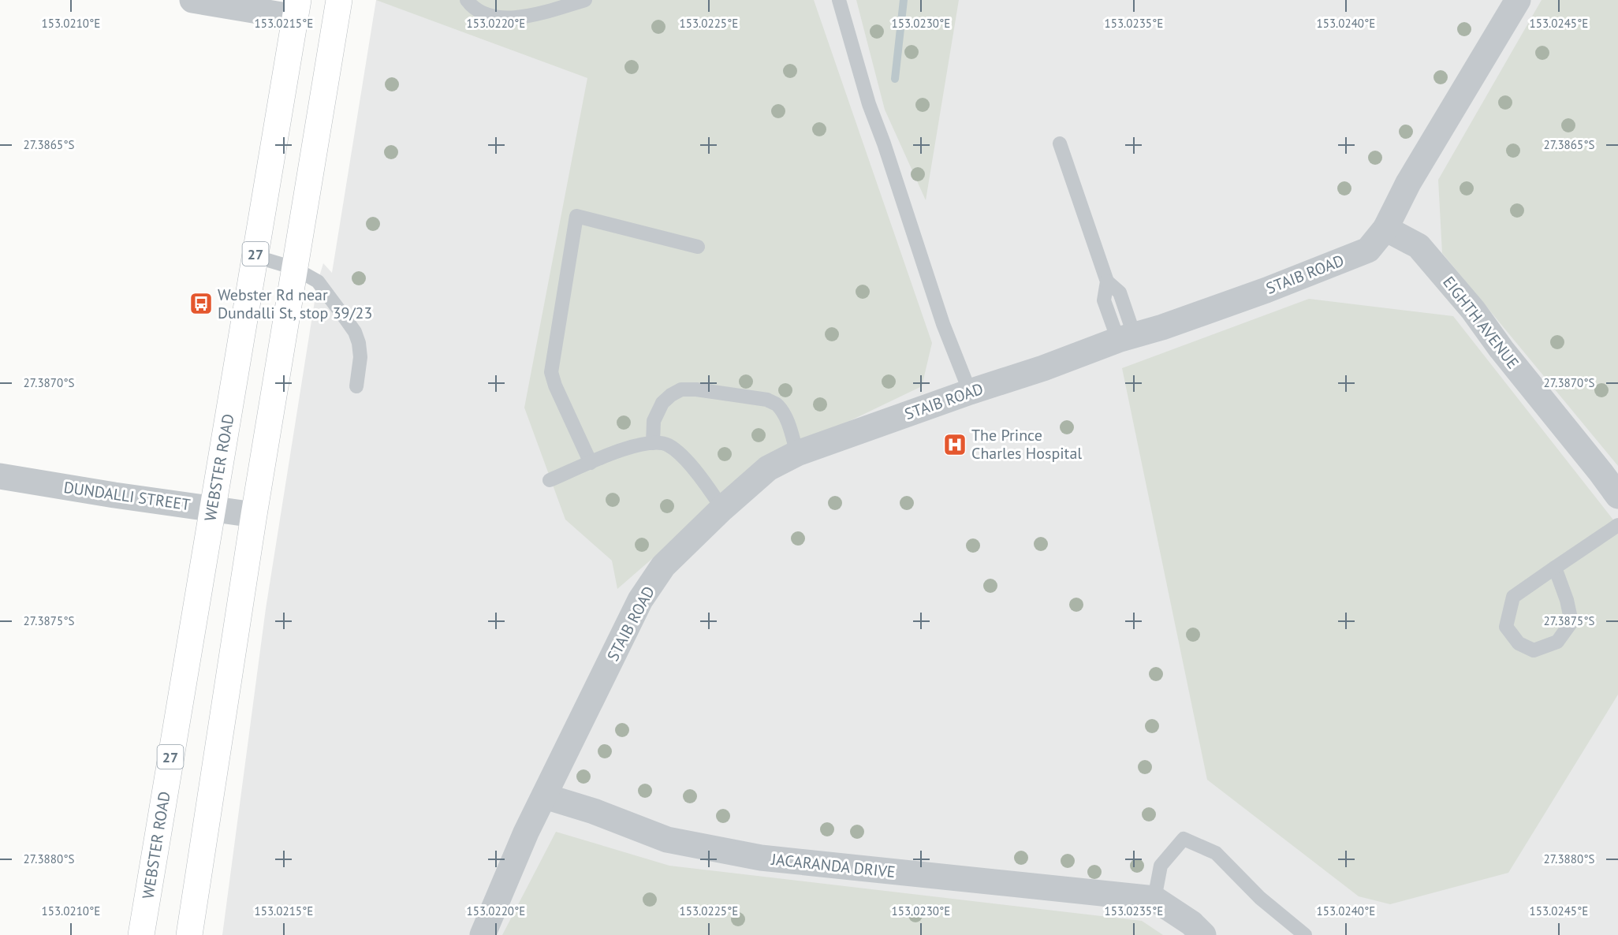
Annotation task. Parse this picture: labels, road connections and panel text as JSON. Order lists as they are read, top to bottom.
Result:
{
  "streets": {
    "main road": ["27", "WEBSTER ROAD"],
    "street": [
      "STAIB ROAD",
      "EIGHTH AVENUE",
      "DUNDALLI STREET",
      "JACARANDA DRIVE"
    ]
  },
  "crossings": [
    ["STAIB ROAD", "EIGHTH AVENUE"],
    ["STAIB ROAD", "JACARANDA DRIVE"],
    ["WEBSTER ROAD", "DUNDALLI STREET"]
  ],
  "places": {
    "bus stop": ["Webster Rd near Dundalli St, stop 39/23"],
    "hospital": ["The Prince Charles Hospital"]
  },
  "coordinates": [
    "153.0210°E",
    "153.0215°E",
    "153.0220°E",
    "153.0225°E",
    "153.0230°E",
    "153.0235°E",
    "153.0240°E",
    "153.0245°E",
    "27.3865°S",
    "27.3870°S",
    "27.3875°S",
    "27.3880°S"
  ]
}
